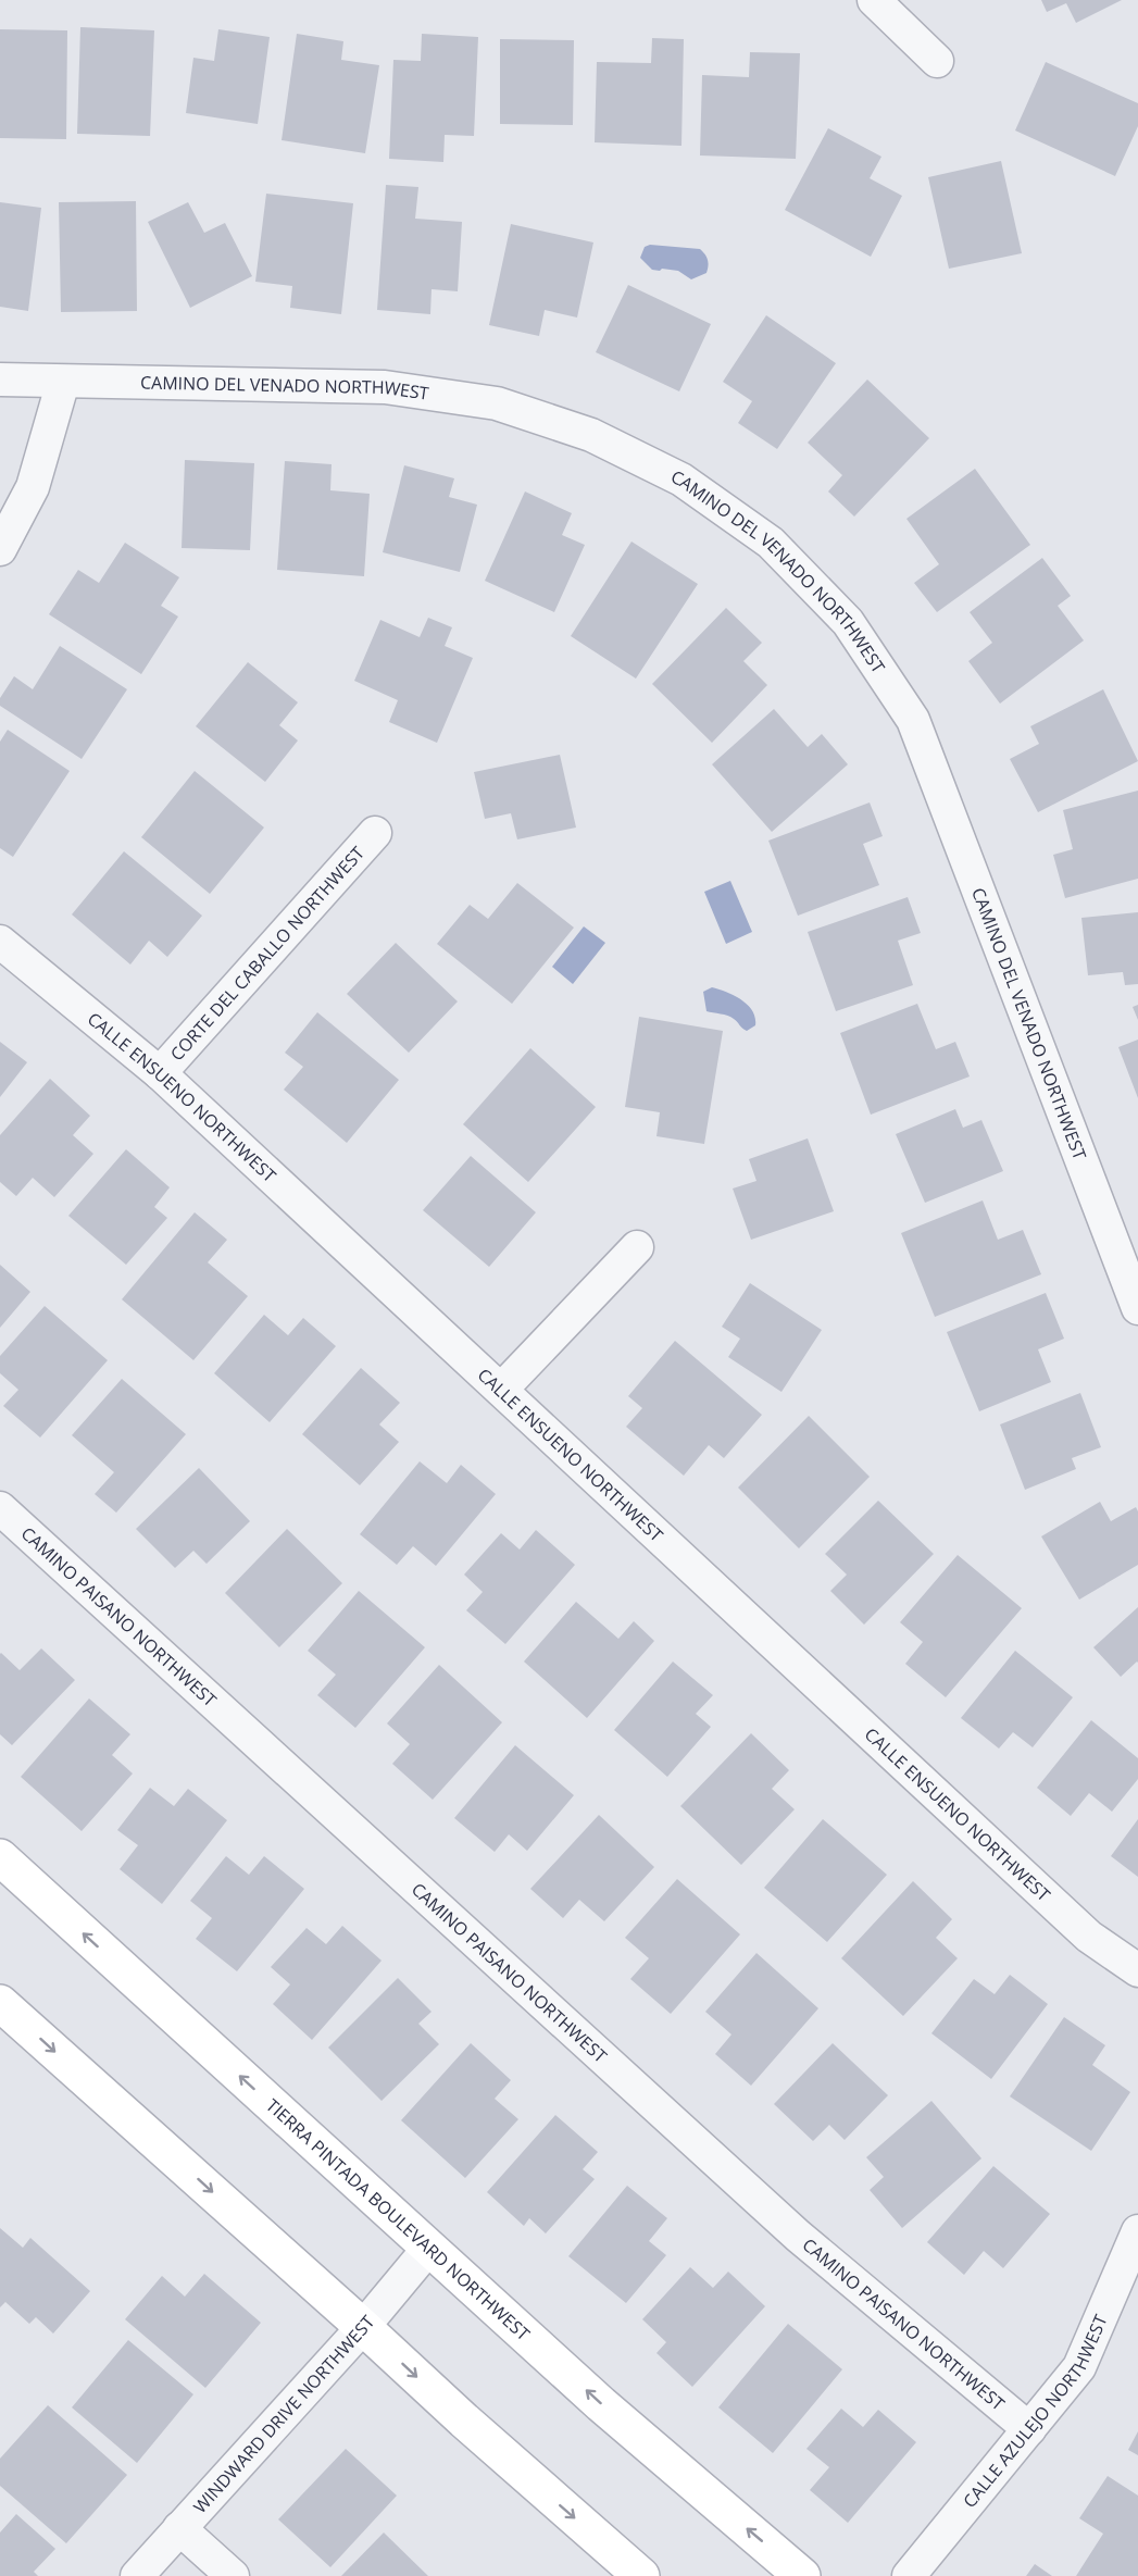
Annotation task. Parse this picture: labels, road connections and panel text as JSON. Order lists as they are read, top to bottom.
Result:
{
  "streets": {
    "main road": ["TIERRA PINTADA BOULEVARD NORTHWEST"],
    "street": [
      "CAMINO DEL VENADO NORTHWEST",
      "CORTE DEL CABALLO NORTHWEST",
      "CALLE ENSUENO NORTHWEST",
      "CAMINO PAISANO NORTHWEST",
      "CALLE AZULEJO NORTHWEST",
      "WINDWARD DRIVE NORTHWEST"
    ]
  },
  "crossings": [
    ["CORTE DEL CABALLO NORTHWEST", "CALLE ENSUENO NORTHWEST"],
    ["CAMINO PAISANO NORTHWEST", "CALLE AZULEJO NORTHWEST"],
    ["TIERRA PINTADA BOULEVARD NORTHWEST", "WINDWARD DRIVE NORTHWEST"]
  ]
}
